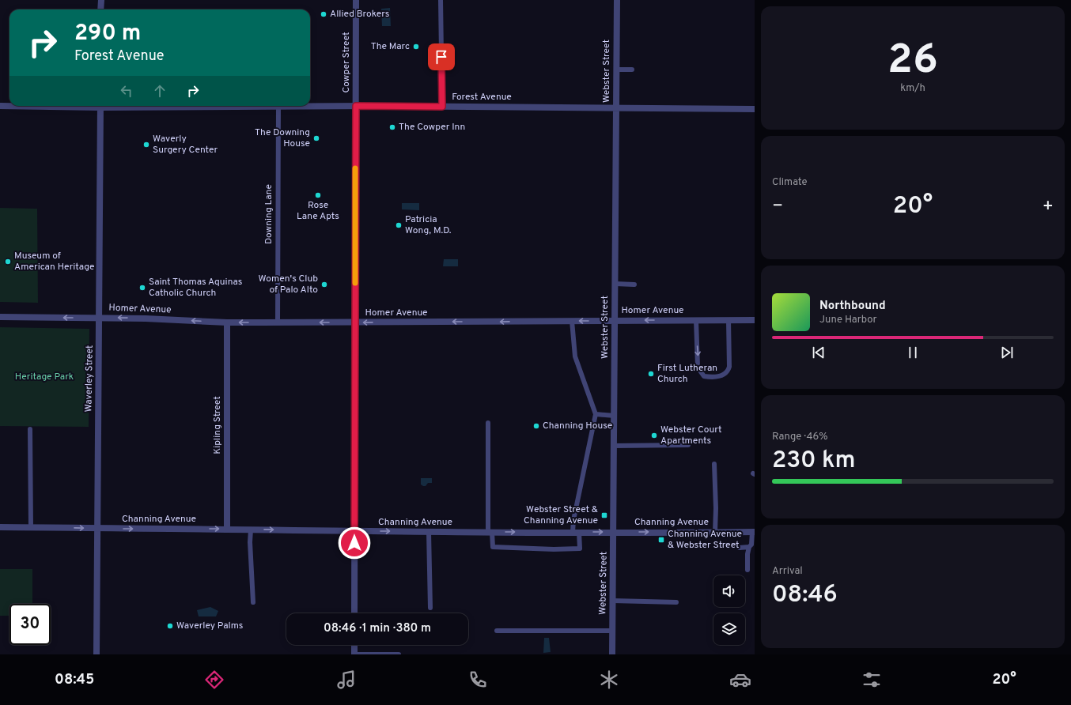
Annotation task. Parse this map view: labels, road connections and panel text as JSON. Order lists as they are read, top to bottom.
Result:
{
  "streets": {
    "street": [
      "Cowper Street",
      "Webster Street",
      "Forest Avenue",
      "Homer Avenue",
      "Waverley Street",
      "Kipling Street",
      "Channing Avenue"
    ],
    "lane": ["Downing Lane"]
  },
  "crossings": [
    ["Cowper Street", "Forest Avenue"],
    ["Cowper Street", "Homer Avenue"],
    ["Cowper Street", "Channing Avenue"],
    ["Webster Street", "Forest Avenue"],
    ["Webster Street", "Homer Avenue"],
    ["Webster Street", "Channing Avenue"],
    ["Forest Avenue", "Downing Lane"],
    ["Downing Lane", "Homer Avenue"],
    ["Homer Avenue", "Waverley Street"],
    ["Homer Avenue", "Kipling Street"],
    ["Waverley Street", "Channing Avenue"],
    ["Kipling Street", "Channing Avenue"]
  ],
  "one_way": ["Homer Avenue", "Channing Avenue"],
  "parks": ["Heritage Park"],
  "places": {
    "other": [
      "Allied Brokers",
      "The Marc",
      "The Cowper Inn",
      "The Downing House",
      "Waverly Surgery Center",
      "Rose Lane Apts",
      "Patricia Wong, M.D.",
      "Museum of American Heritage",
      "Women's Club of Palo Alto",
      "Saint Thomas Aquinas Catholic Church",
      "First Lutheran Church",
      "Channing House",
      "Webster Court Apartments",
      "Waverley Palms"
    ],
    "transit": ["Webster Street & Channing Avenue", "Channing Avenue & Webster Street"]
  },
  "page": {
    "tile": [
      ["26", "km/h"],
      "Climate",
      ["Range · 46%", "230 km"],
      ["Arrival", "08:46"]
    ],
    "turn": ["290 m", "Forest Avenue"],
    "heat": ["−", "20°", "+"],
    "song": ["Northbound", "June Harbor"],
    "limit": "30",
    "trip": "08:46 · 1 min · 380 m",
    "tabs": ["08:45", "20°"]
  }
}
